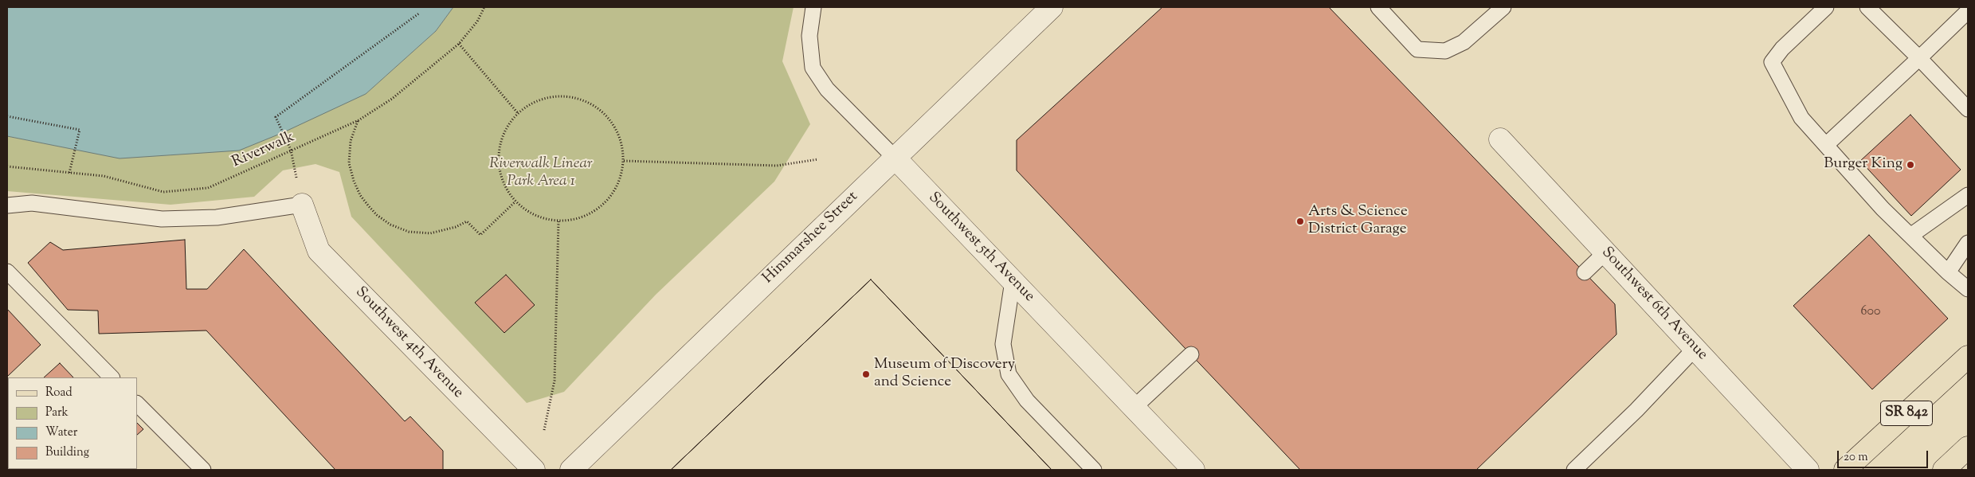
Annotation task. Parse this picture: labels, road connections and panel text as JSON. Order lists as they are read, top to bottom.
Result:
{
  "streets": {
    "main road": ["SR 842"],
    "street": [
      "Himmarshee Street",
      "Southwest 5th Avenue",
      "Southwest 6th Avenue",
      "Southwest 4th Avenue"
    ],
    "path": ["Riverwalk"]
  },
  "crossings": [
    ["Himmarshee Street", "Southwest 5th Avenue"]
  ],
  "parks": ["Riverwalk Linear Park Area 1"],
  "places": ["Burger King", "Arts & Science District Garage", "Museum of Discovery and Science"],
  "house_numbers": ["600"],
  "legend": [
    "Road",
    "Park",
    "Water",
    "Building"
  ],
  "scale_bar": "20 m"
}
